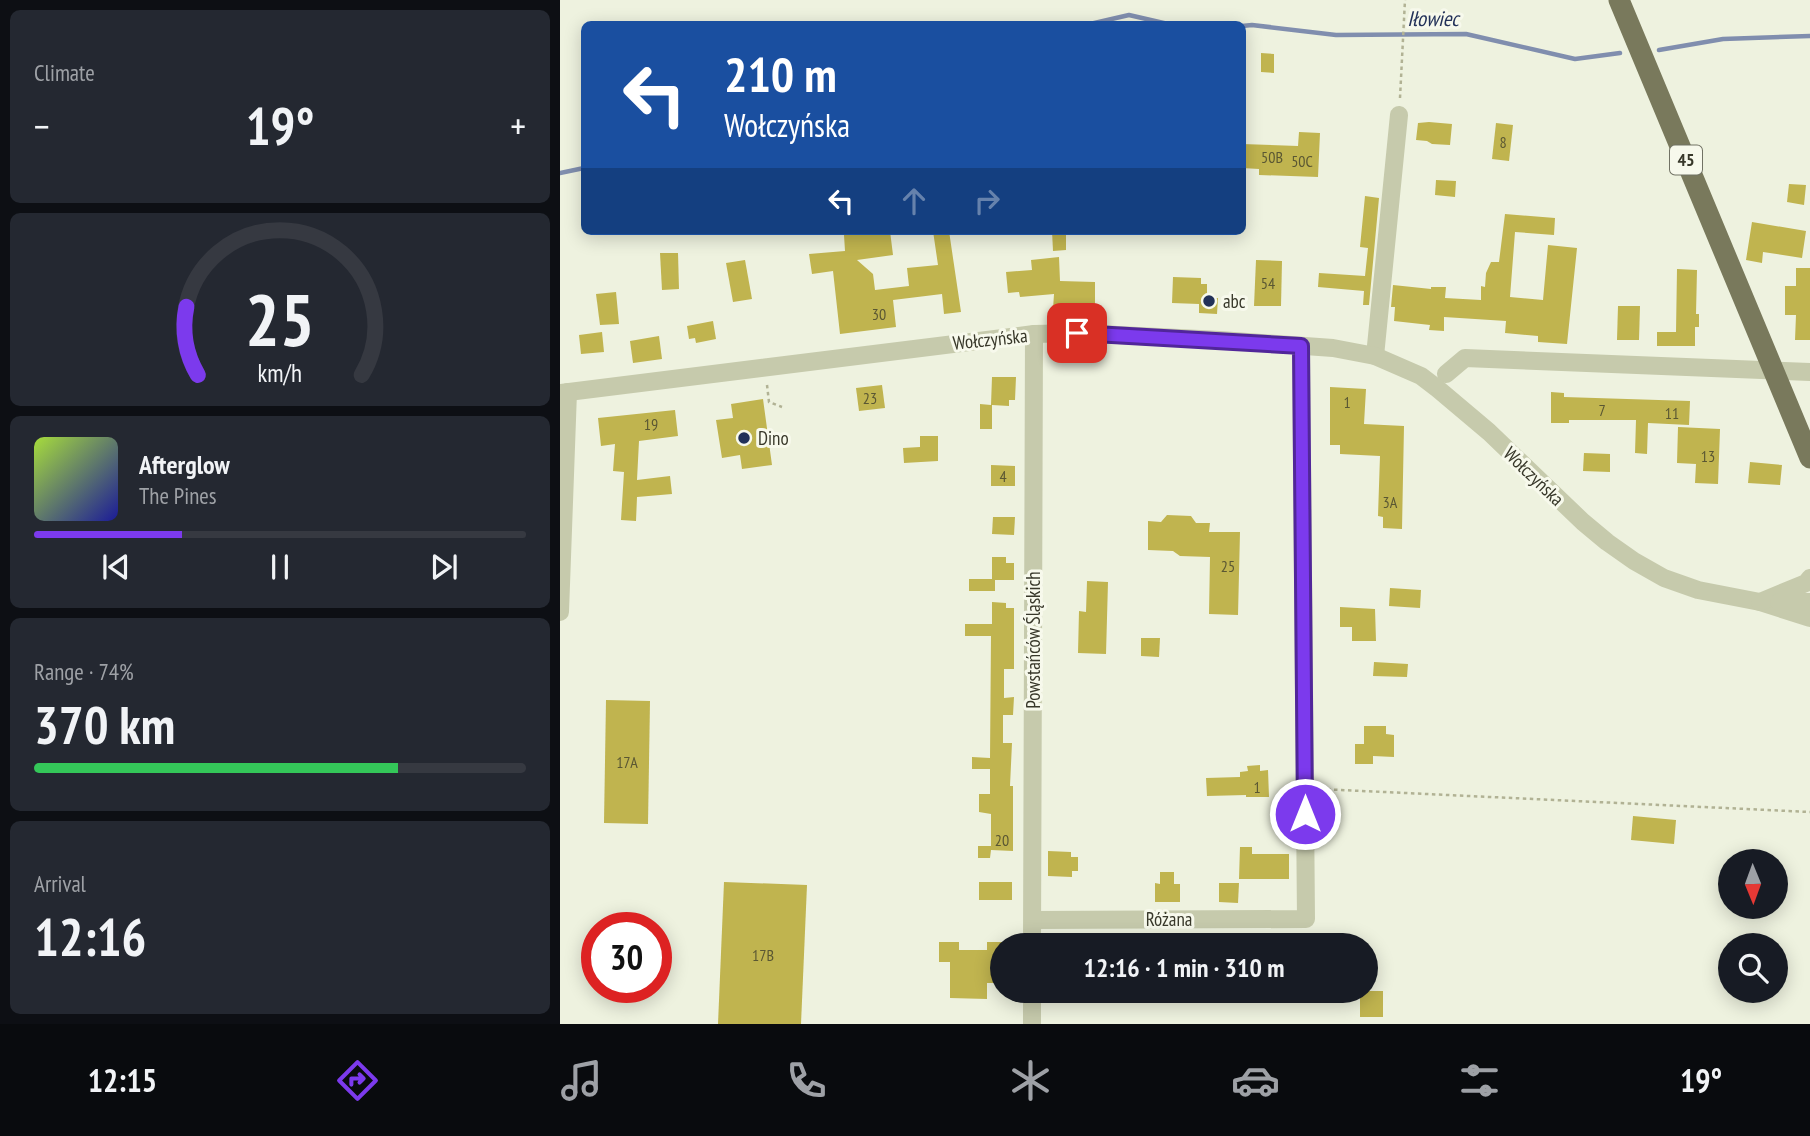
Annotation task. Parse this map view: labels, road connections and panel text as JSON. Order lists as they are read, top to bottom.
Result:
{
  "streets": {
    "main road": ["45"],
    "street": ["Wołczyńska", "Powstańców Śląskich", "Różana"]
  },
  "crossings": [
    ["Wołczyńska", "Powstańców Śląskich"],
    ["Powstańców Śląskich", "Różana"]
  ],
  "water": ["Iłowiec"],
  "places": ["abc", "Dino"],
  "house_numbers": [
    "8",
    "50B",
    "50C",
    "54",
    "30",
    "23",
    "1",
    "7",
    "11",
    "19",
    "13",
    "4",
    "3A",
    "25",
    "17A",
    "1",
    "20",
    "17B"
  ],
  "north": "bottom",
  "page": {
    "tile": [
      "Climate",
      ["Range · 74%", "370 km"],
      ["Arrival", "12:16"]
    ],
    "turn": ["210 m", "Wołczyńska"],
    "heat": ["−", "19°", "+"],
    "song": ["Afterglow", "The Pines"],
    "limit": "30",
    "trip": "12:16 · 1 min · 310 m",
    "tabs": ["12:15", "19°"],
    "gauge": ["25", "km/h"]
  }
}
